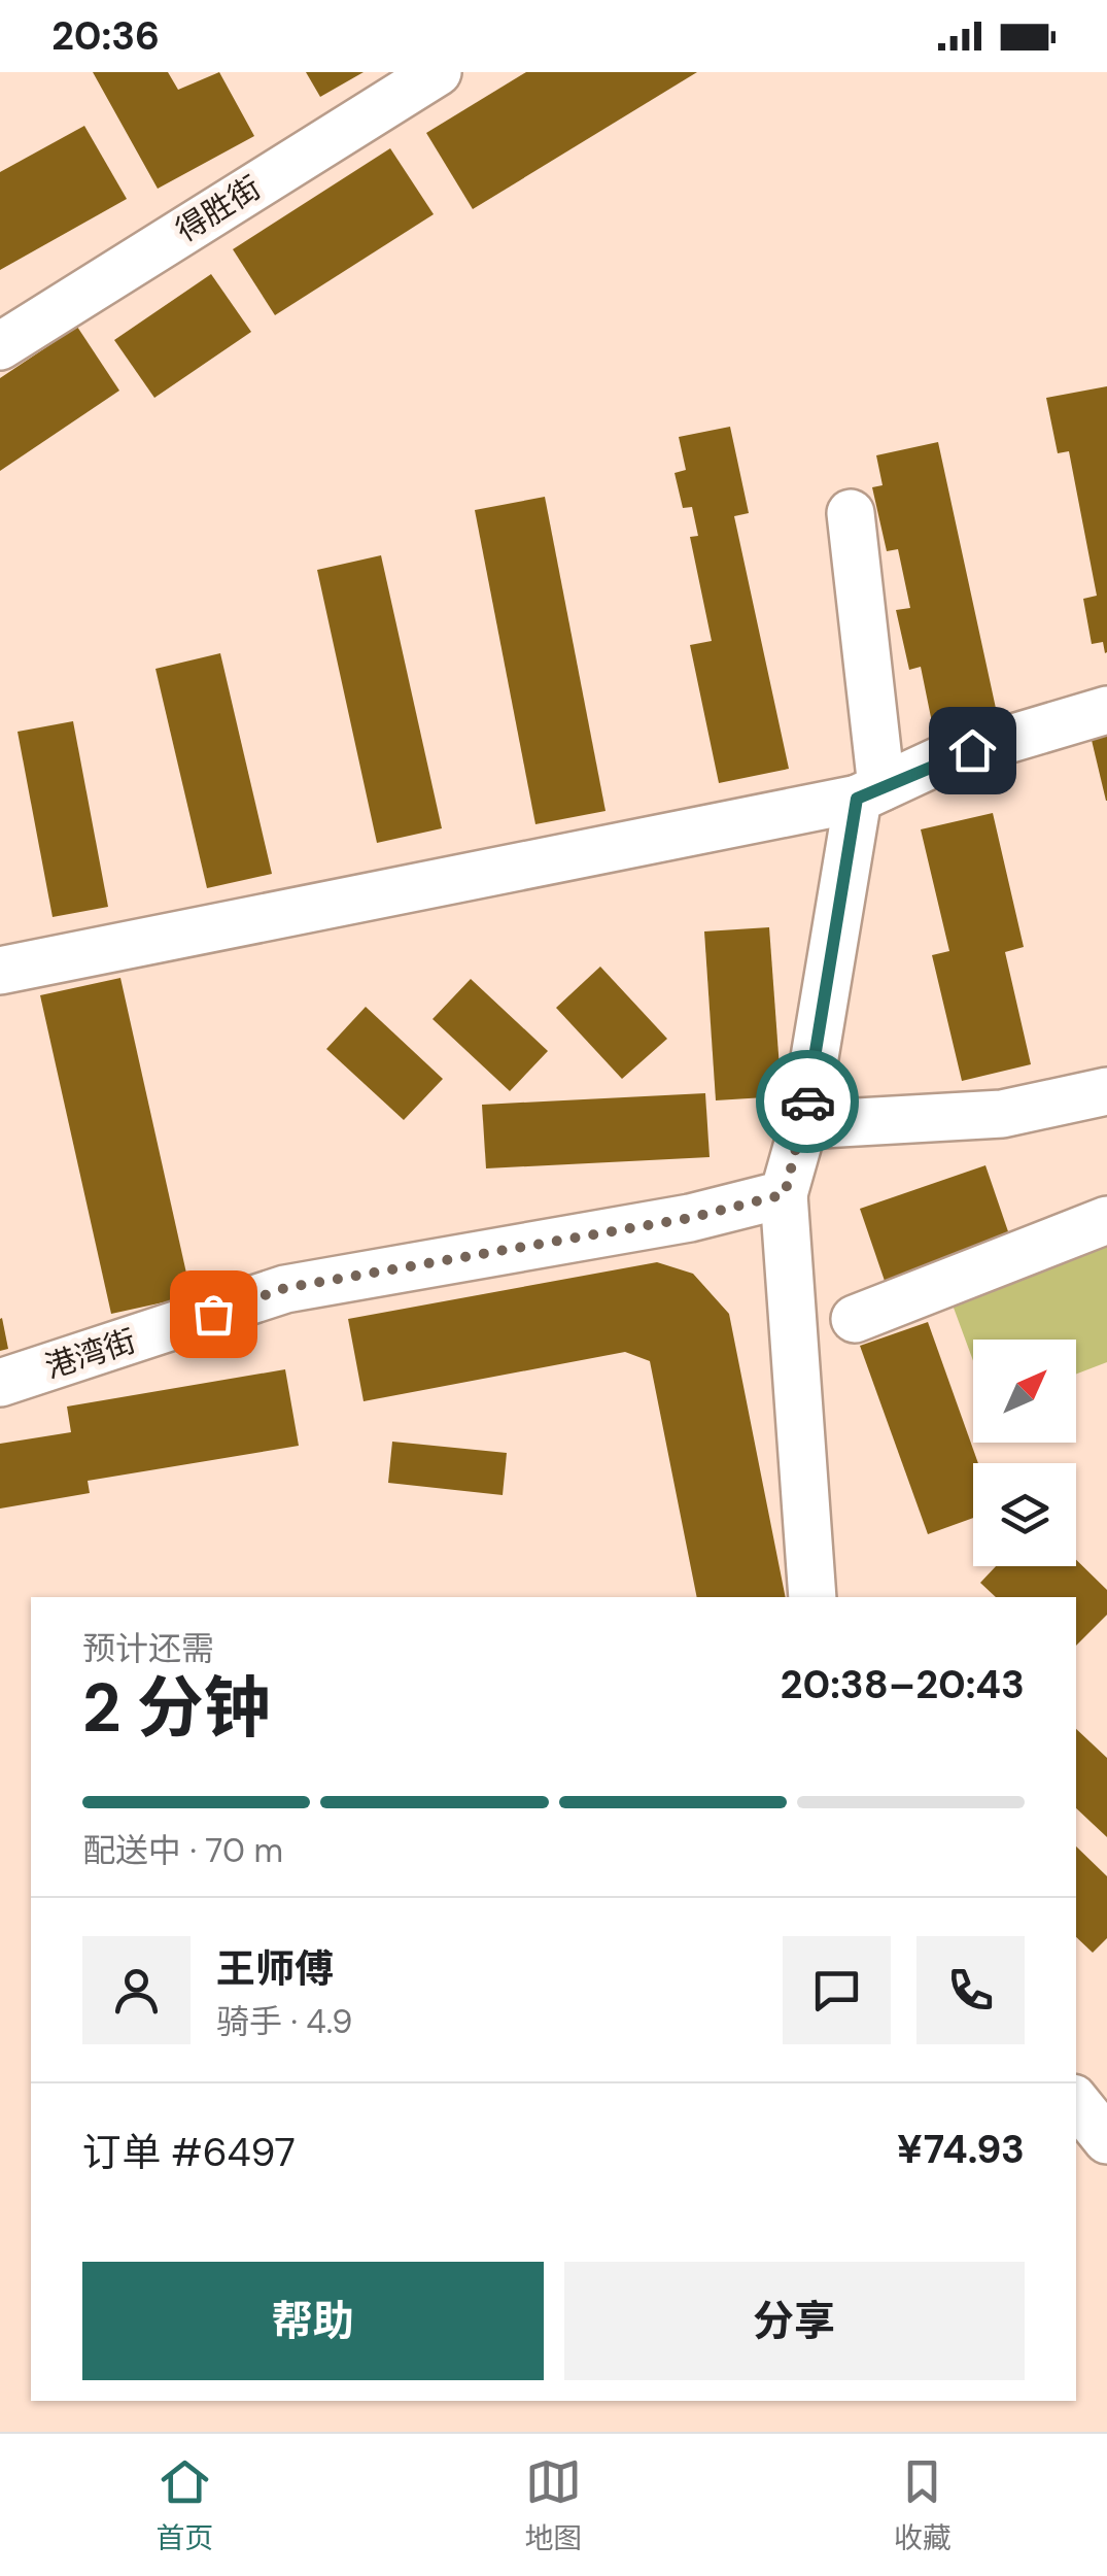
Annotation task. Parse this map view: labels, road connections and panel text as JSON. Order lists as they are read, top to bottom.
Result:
{
  "streets": {
    "street": ["得胜街", "港湾街"]
  },
  "north": "top right",
  "page": {
    "status": "20:36",
    "heading": ["2 分钟", "预计还需", "20:38–20:43"],
    "panel": [
      "王师傅",
      "骑手 · 4.9",
      "订单 #6497",
      "¥74.93"
    ],
    "bar": "配送中 · 70 m",
    "buttons": ["帮助", "分享"],
    "tabs": ["首页", "地图", "收藏"]
  }
}
